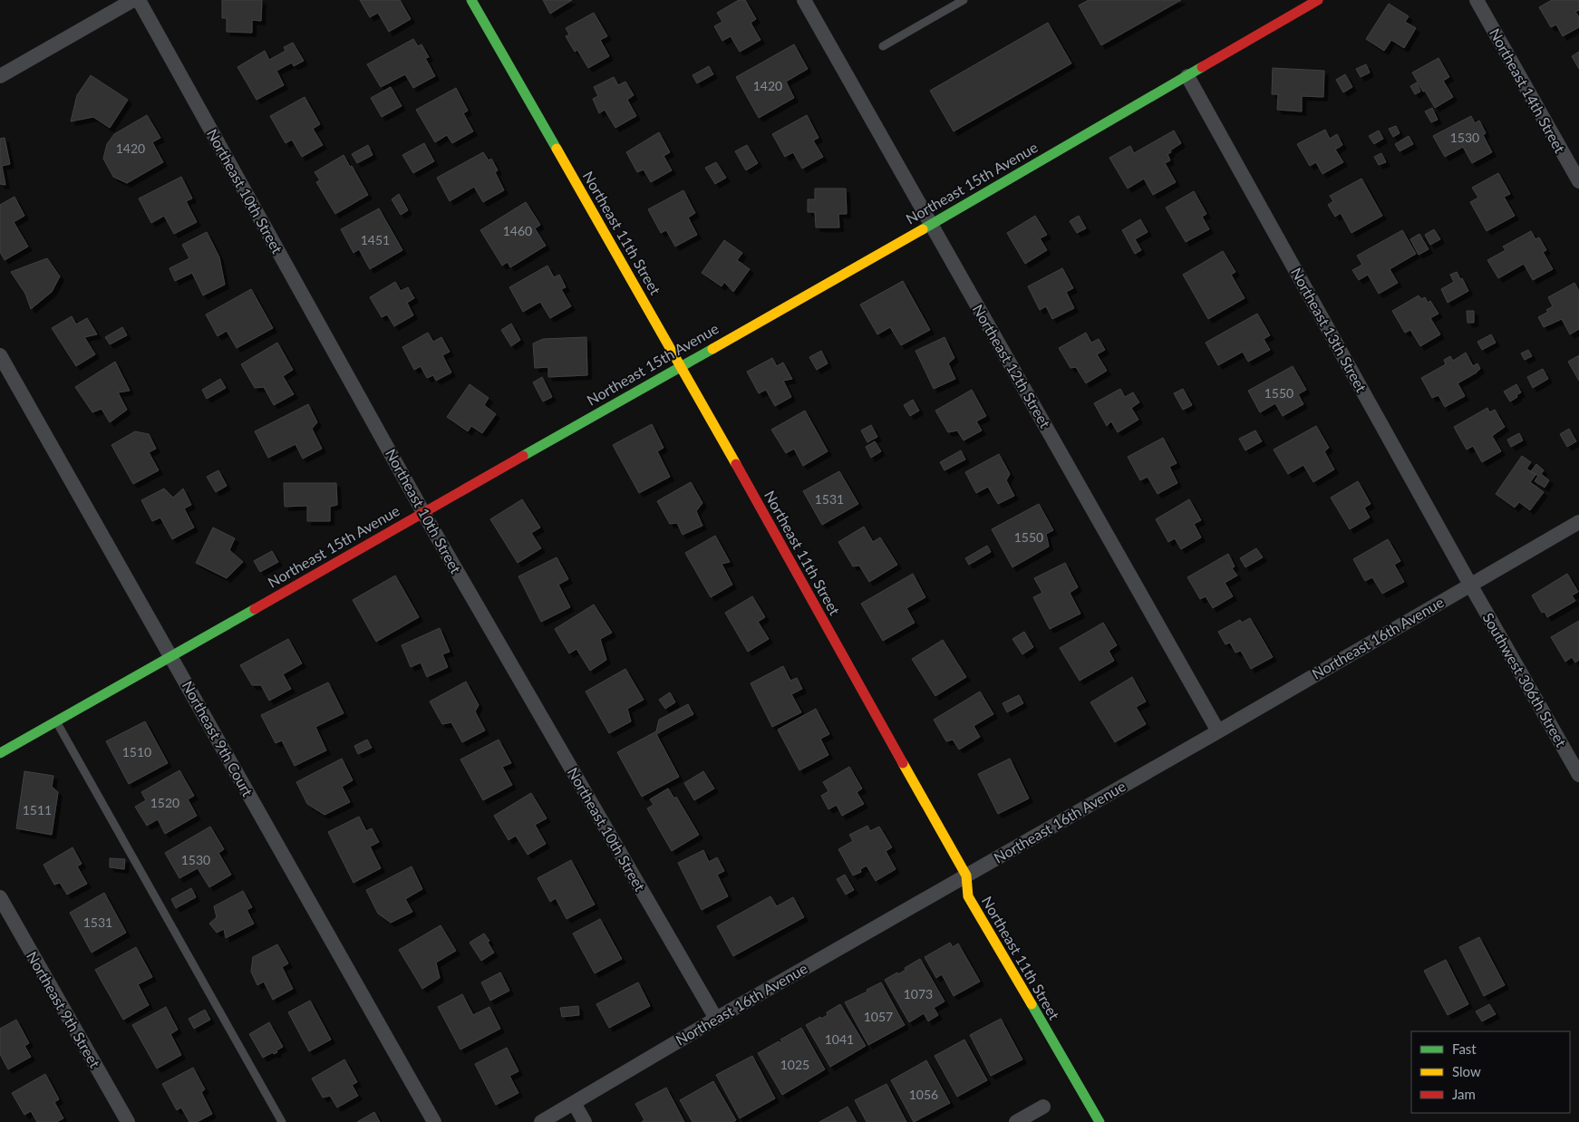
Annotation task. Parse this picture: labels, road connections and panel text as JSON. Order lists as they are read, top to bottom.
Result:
{
  "streets": {
    "street": [
      "Northeast 14th Street",
      "Northeast 15th Avenue",
      "Northeast 10th Street",
      "Northeast 11th Street",
      "Northeast 13th Street",
      "Northeast 12th Street",
      "Northeast 16th Avenue",
      "Southwest 306th Street",
      "Northeast 9th Court",
      "Northeast 9th Street"
    ]
  },
  "crossings": [
    ["Northeast 15th Avenue", "Northeast 10th Street"],
    ["Northeast 15th Avenue", "Northeast 11th Street"],
    ["Northeast 15th Avenue", "Northeast 13th Street"],
    ["Northeast 15th Avenue", "Northeast 12th Street"],
    ["Northeast 15th Avenue", "Northeast 9th Court"],
    ["Northeast 10th Street", "Northeast 16th Avenue"],
    ["Northeast 11th Street", "Northeast 16th Avenue"],
    ["Northeast 13th Street", "Northeast 16th Avenue"],
    ["Northeast 13th Street", "Southwest 306th Street"],
    ["Northeast 12th Street", "Northeast 16th Avenue"],
    ["Northeast 16th Avenue", "Southwest 306th Street"]
  ],
  "house_numbers": [
    "1420",
    "1530",
    "1420",
    "1460",
    "1451",
    "1550",
    "1531",
    "1550",
    "1510",
    "1520",
    "1511",
    "1530",
    "1531",
    "1073",
    "1057",
    "1041",
    "1025",
    "1056"
  ],
  "legend": ["Fast", "Slow", "Jam"]
}
